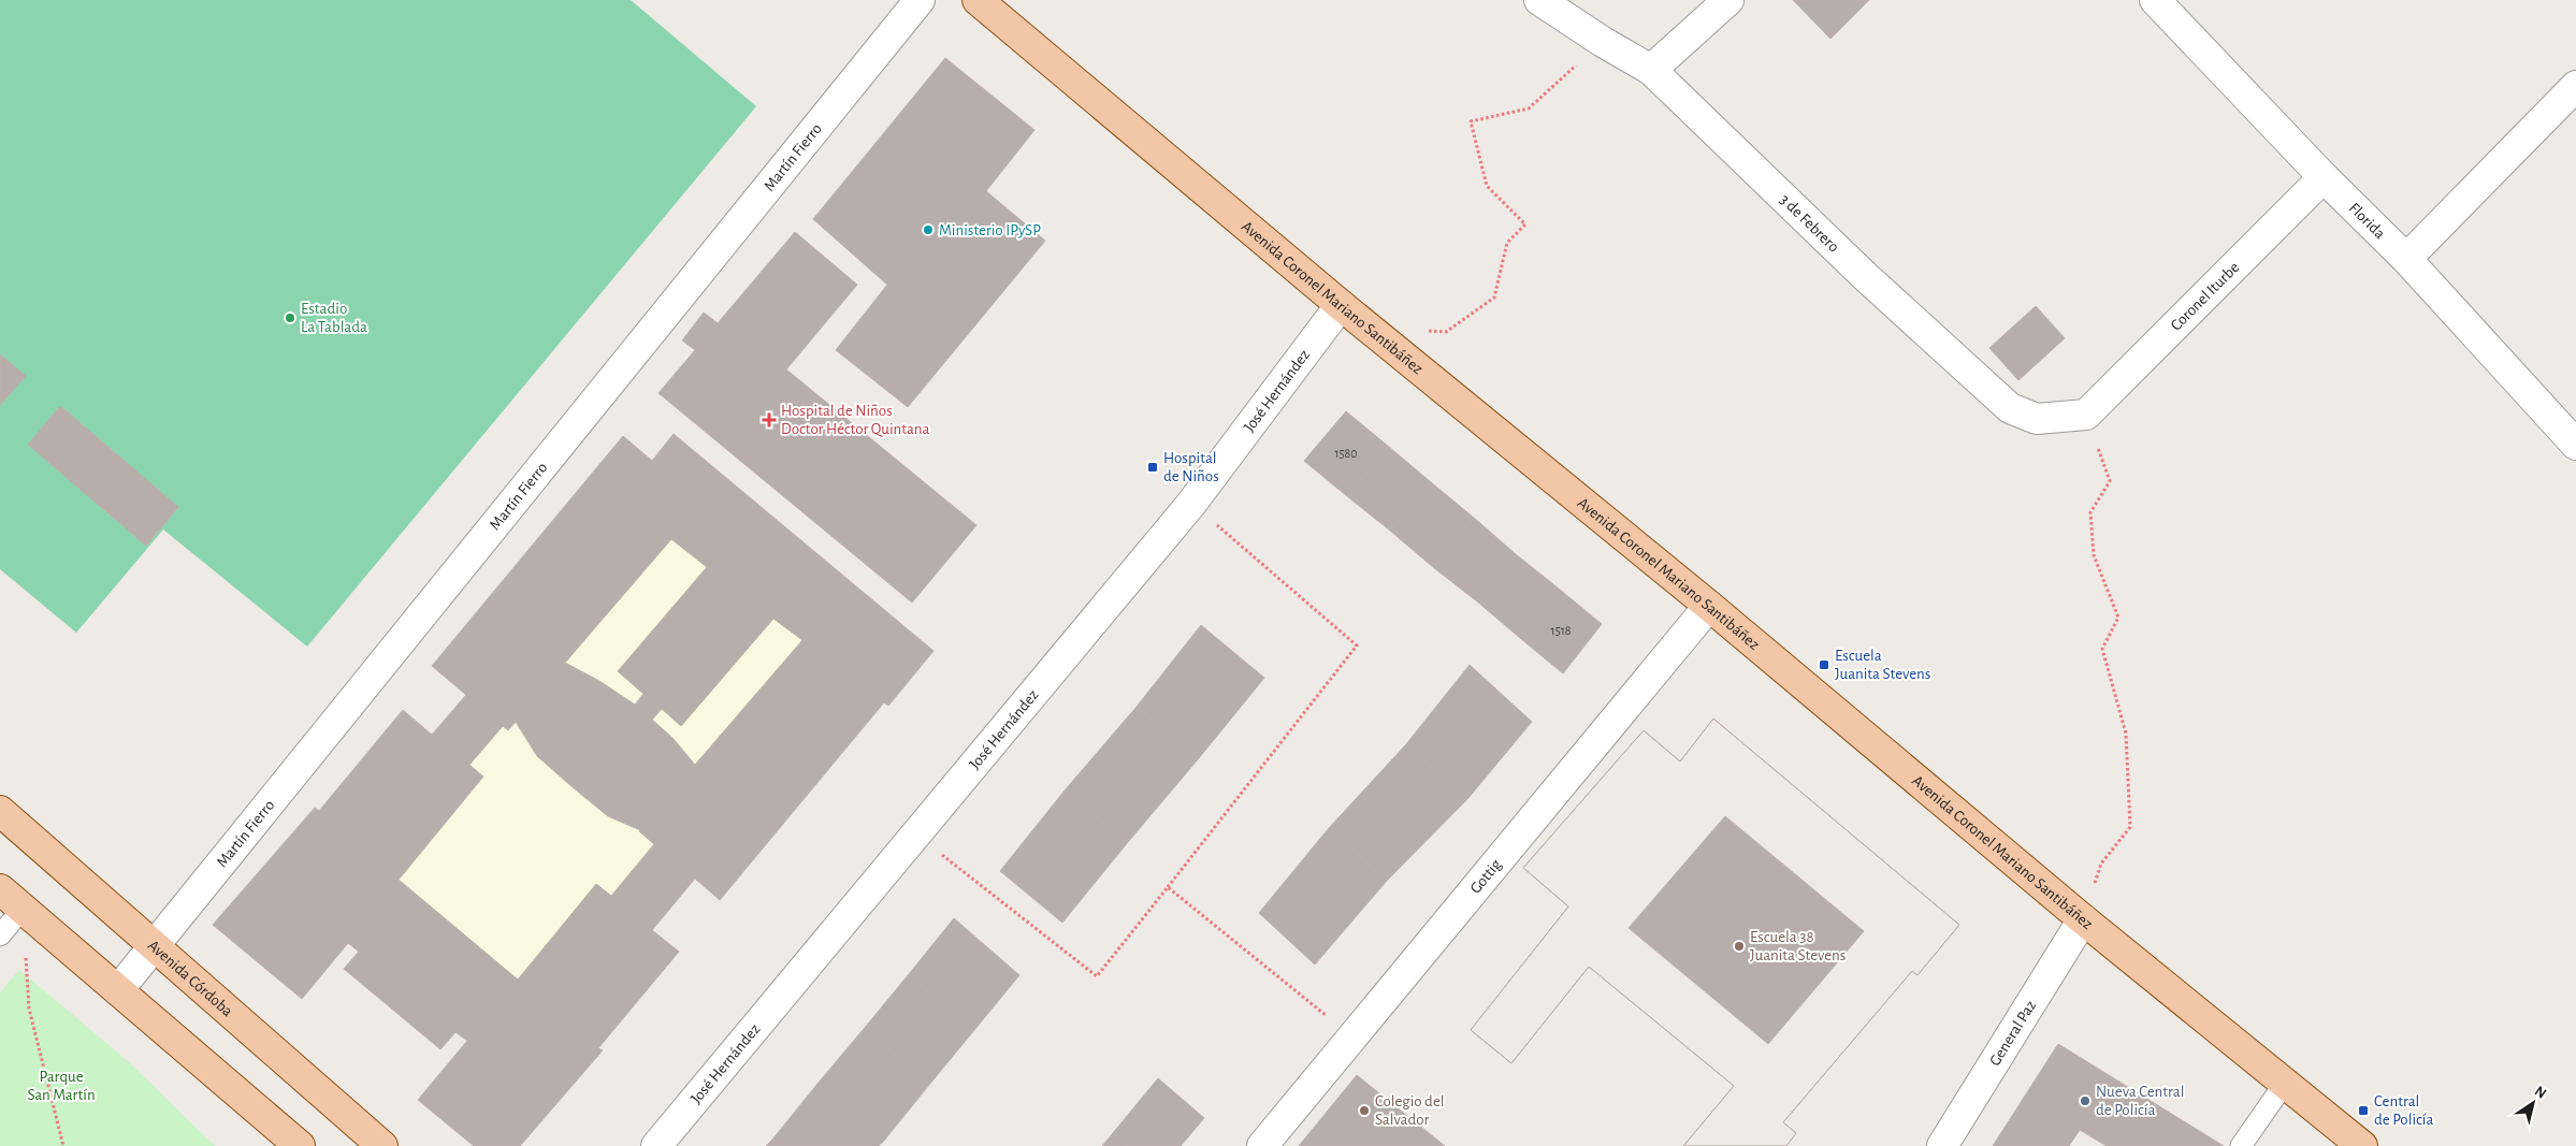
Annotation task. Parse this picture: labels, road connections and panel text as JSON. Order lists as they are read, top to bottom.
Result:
{
  "streets": {
    "main road": ["Avenida Coronel Mariano Santibáñez", "Avenida Córdoba"],
    "street": [
      "Martín Fierro",
      "Florida",
      "3 de Febrero",
      "Coronel Iturbe",
      "José Hernández",
      "Gottig",
      "General Paz"
    ]
  },
  "crossings": [
    ["Martín Fierro", "Avenida Córdoba"],
    ["Florida", "Coronel Iturbe"],
    ["3 de Febrero", "Coronel Iturbe"],
    ["Avenida Coronel Mariano Santibáñez", "José Hernández"],
    ["Avenida Coronel Mariano Santibáñez", "Gottig"],
    ["Avenida Coronel Mariano Santibáñez", "General Paz"]
  ],
  "parks": ["Parque San Martín"],
  "places": {
    "other": [
      "Ministerio IPySP",
      "Estadio La Tablada",
      "Escuela 38 Juanita Stevens",
      "Nueva Central de Policía",
      "Colegio del Salvador"
    ],
    "health": ["Hospital de Niños Doctor Héctor Quintana"],
    "transit": ["Hospital de Niños", "Escuela Juanita Stevens", "Central de Policía"]
  },
  "house_numbers": ["1580", "1518"],
  "north": "top right"
}
